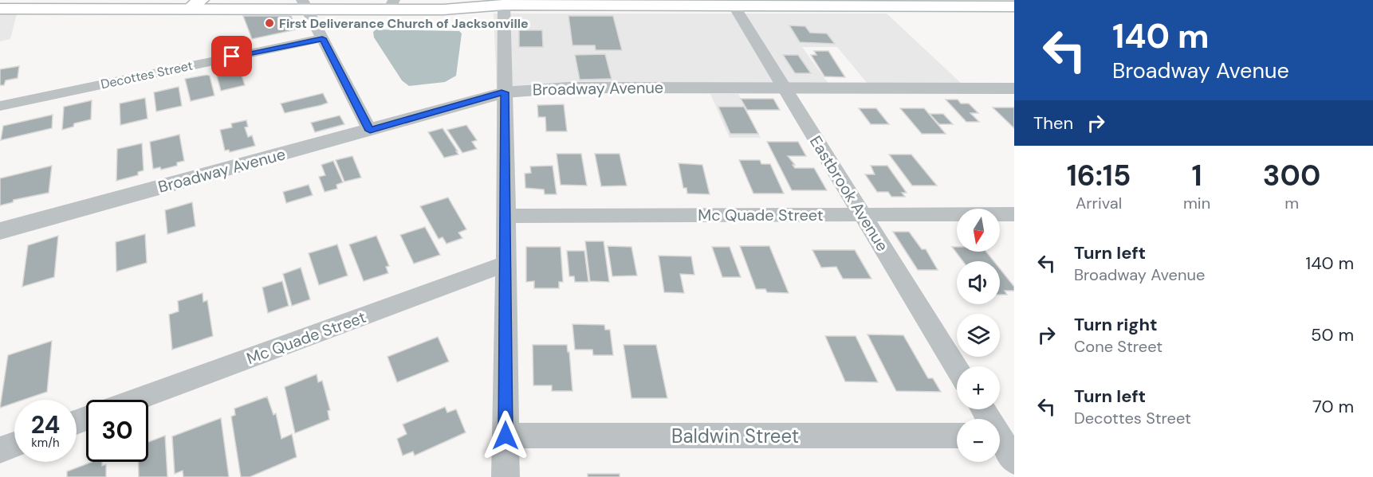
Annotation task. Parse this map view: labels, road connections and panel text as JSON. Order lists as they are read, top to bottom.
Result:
{
  "streets": {
    "street": [
      "Decottes Street",
      "Broadway Avenue",
      "Eastbrook Avenue",
      "Mc Quade Street",
      "Baldwin Street"
    ]
  },
  "crossings": [
    ["Broadway Avenue", "Eastbrook Avenue"],
    ["Eastbrook Avenue", "Mc Quade Street"]
  ],
  "places": ["First Deliverance Church of Jacksonville"],
  "north": "bottom",
  "page": {
    "turn": ["140 m", "Broadway Avenue"],
    "then": "Then",
    "eta": [
      "16:15",
      "Arrival",
      "1",
      "min",
      "300",
      "m"
    ],
    "map_buttons": ["+", "−"],
    "list": [
      {
        "name": "Turn left",
        "note": "Broadway Avenue",
        "value": "140 m"
      },
      {
        "name": "Turn right",
        "note": "Cone Street",
        "value": "50 m"
      },
      {
        "name": "Turn left",
        "note": "Decottes Street",
        "value": "70 m"
      }
    ],
    "speed": "24 km/h",
    "limit": "30"
  }
}
